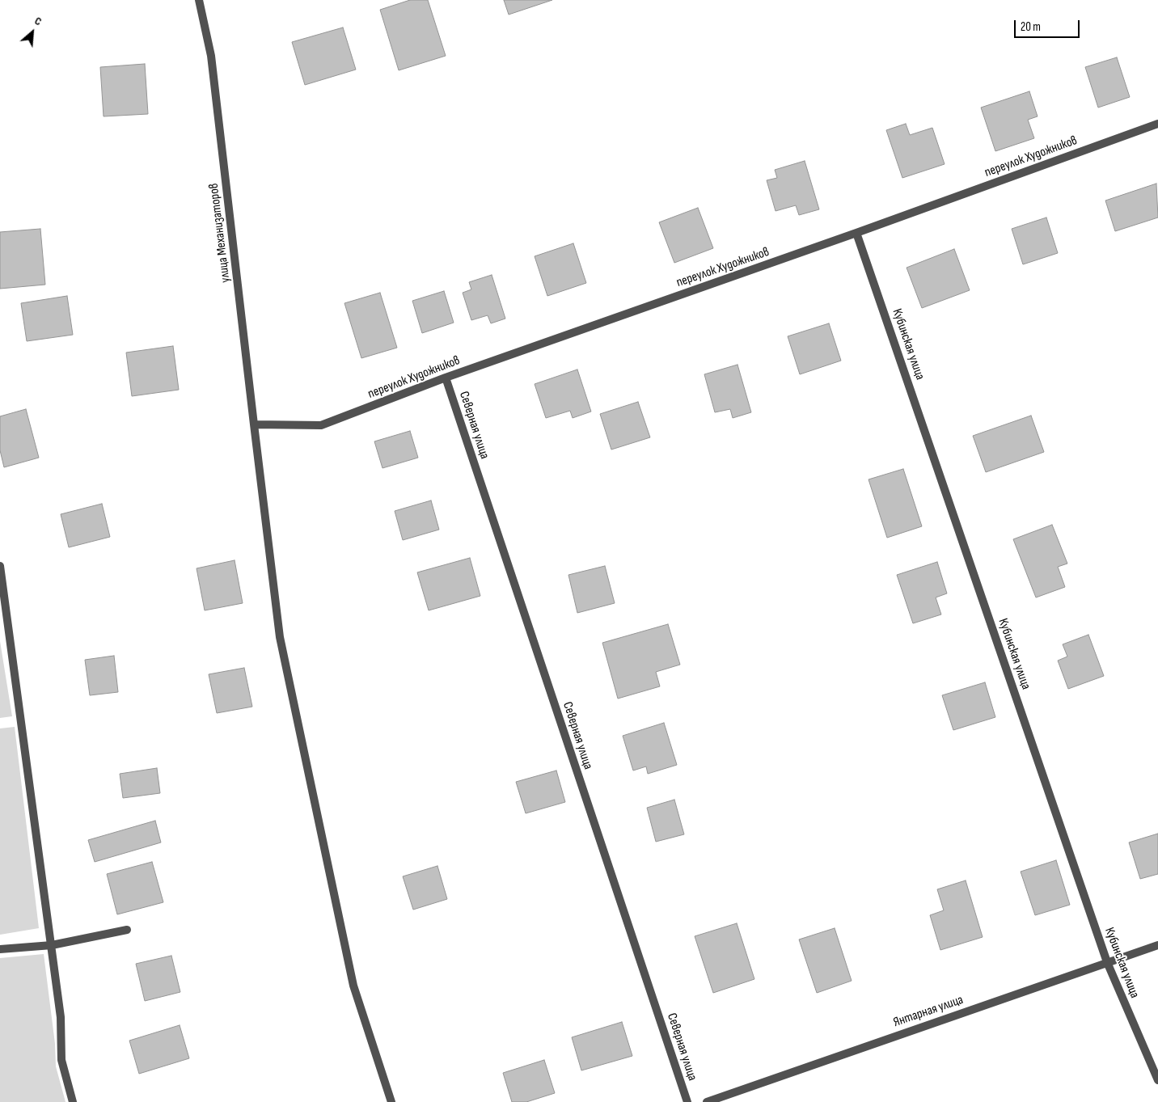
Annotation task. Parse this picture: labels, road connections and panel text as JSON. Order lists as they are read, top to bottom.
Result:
{
  "streets": {
    "street": [
      "переулок Художников",
      "улица Механизаторов",
      "Кубинская улица",
      "Северная улица",
      "Янтарная улица"
    ]
  },
  "crossings": [
    ["переулок Художников", "улица Механизаторов"],
    ["переулок Художников", "Кубинская улица"],
    ["переулок Художников", "Северная улица"],
    ["Кубинская улица", "Янтарная улица"]
  ],
  "scale_bar": "20 m",
  "north": "top right"
}
